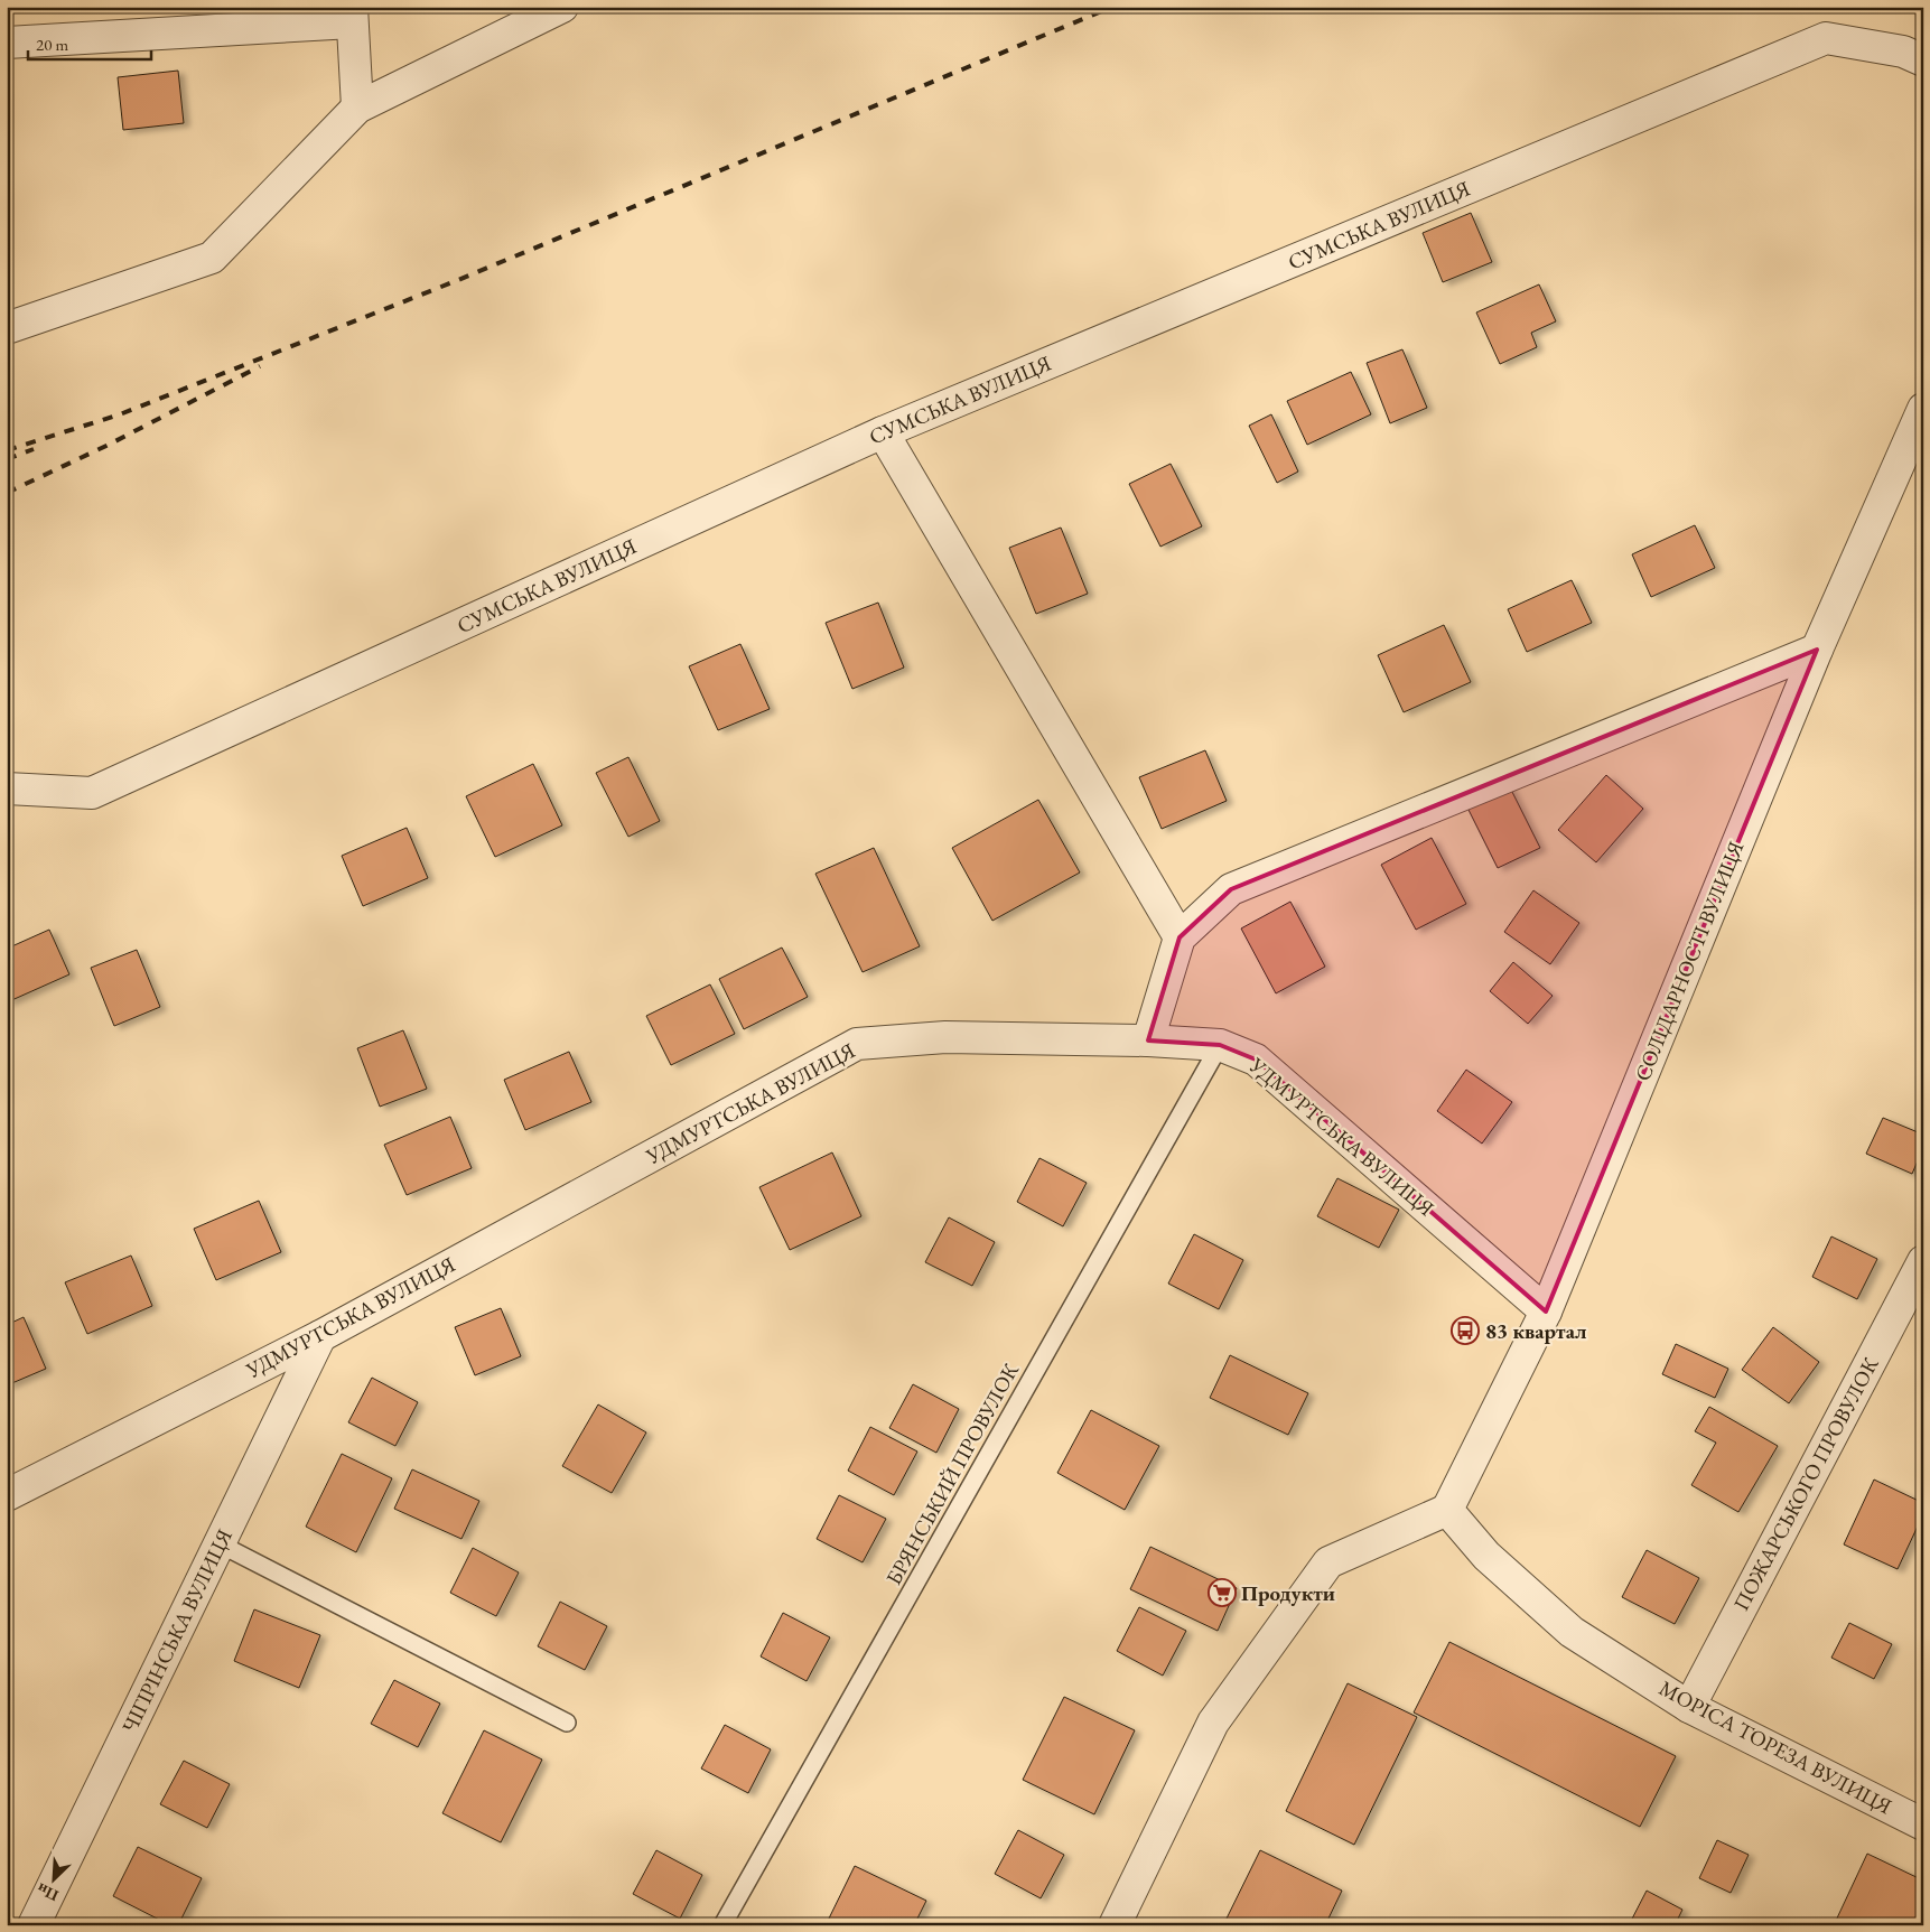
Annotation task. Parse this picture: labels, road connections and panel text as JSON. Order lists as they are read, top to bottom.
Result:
{
  "streets": {
    "street": [
      "СУМСЬКА ВУЛИЦЯ",
      "СОЛІДАРНОСТІ ВУЛИЦЯ",
      "УДМУРТСЬКА ВУЛИЦЯ",
      "ПОЖАРСЬКОГО ПРОВУЛОК",
      "ЧIГIРIНСЬКА ВУЛИЦЯ",
      "МОРІСА ТОРЕЗА ВУЛИЦЯ"
    ],
    "lane": ["БРЯНСЬКИЙ ПРОВУЛОК"]
  },
  "crossings": [
    ["СОЛІДАРНОСТІ ВУЛИЦЯ", "УДМУРТСЬКА ВУЛИЦЯ"],
    ["СОЛІДАРНОСТІ ВУЛИЦЯ", "МОРІСА ТОРЕЗА ВУЛИЦЯ"],
    ["УДМУРТСЬКА ВУЛИЦЯ", "БРЯНСЬКИЙ ПРОВУЛОК"],
    ["УДМУРТСЬКА ВУЛИЦЯ", "ЧIГIРIНСЬКА ВУЛИЦЯ"],
    ["ПОЖАРСЬКОГО ПРОВУЛОК", "МОРІСА ТОРЕЗА ВУЛИЦЯ"]
  ],
  "places": {
    "bus stop": ["83 квартал"],
    "supermarket": ["Продукти"]
  },
  "scale_bar": "20 m",
  "north": "bottom left"
}
